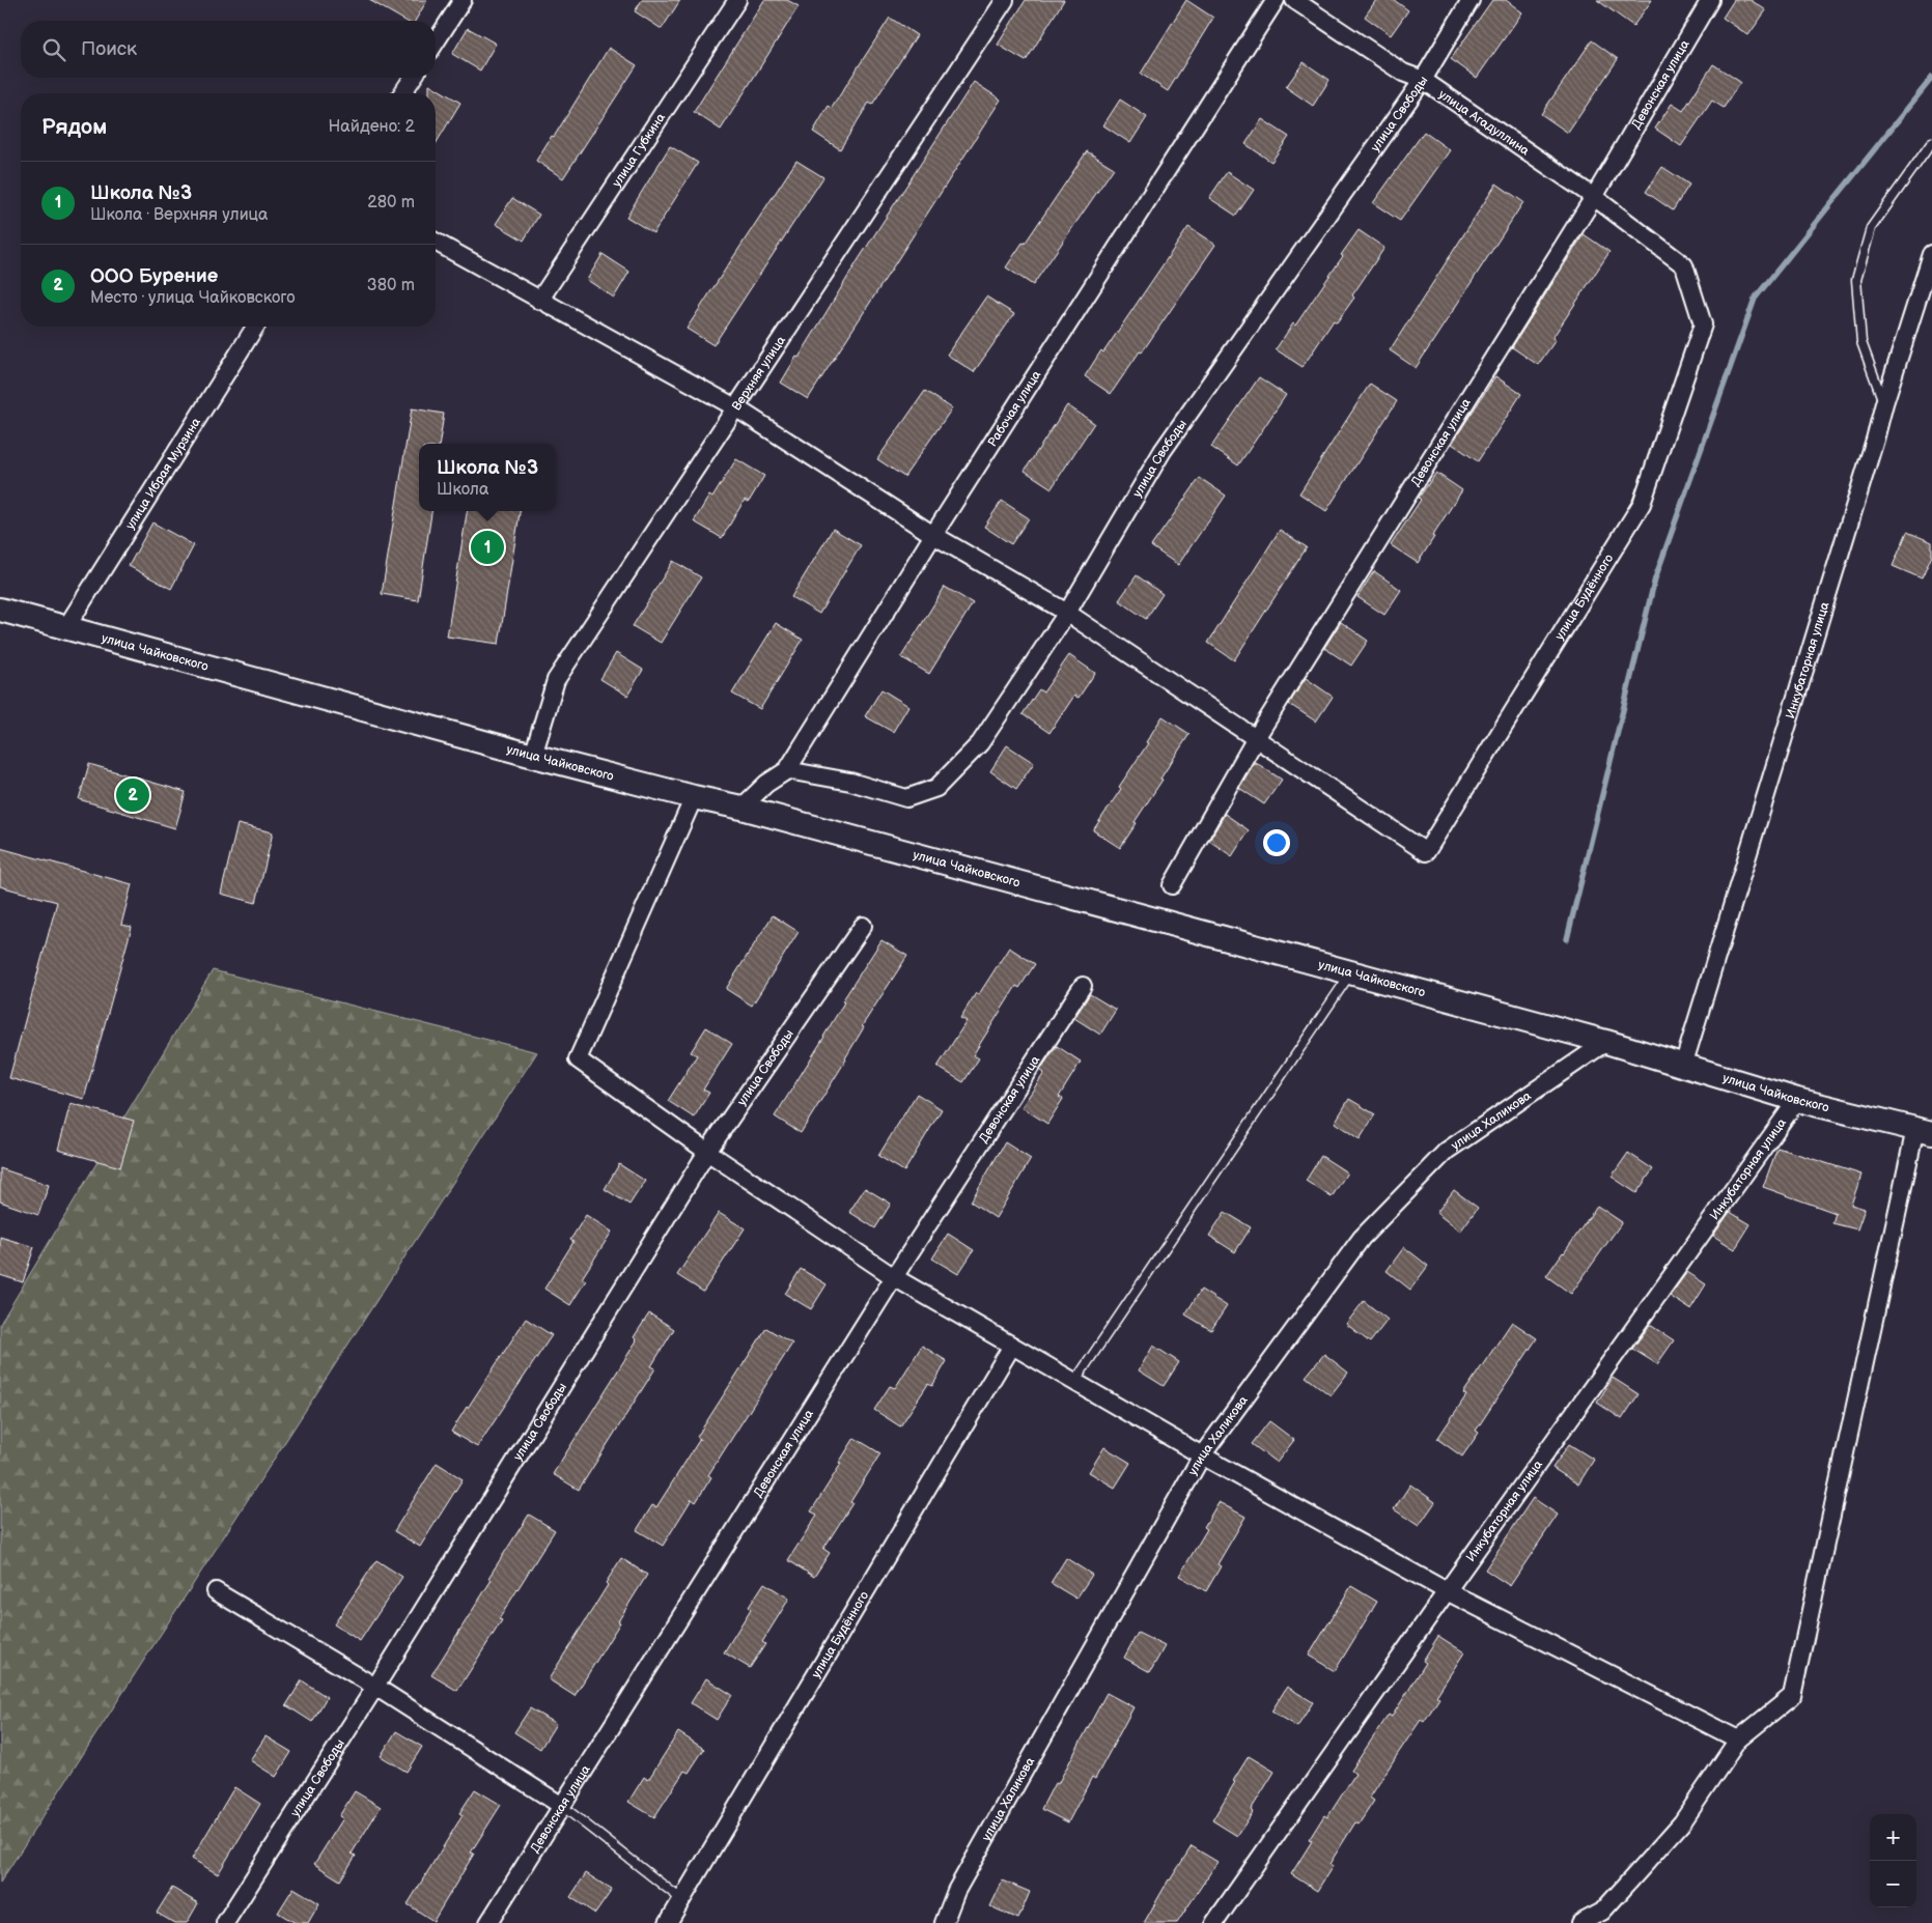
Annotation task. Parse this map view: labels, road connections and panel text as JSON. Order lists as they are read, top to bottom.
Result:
{
  "streets": {
    "main road": ["улица Чайковского"],
    "street": [
      "Девонская улица",
      "улица Свободы",
      "улица Агадуллина",
      "улица Губкина",
      "Верхняя улица",
      "Рабочая улица",
      "улица Ибрая Мурзина",
      "улица Будённого",
      "Инкубаторная улица",
      "улица Халикова"
    ]
  },
  "crossings": [
    ["Девонская улица", "улица Агадуллина"],
    ["Девонская улица", "улица Будённого"],
    ["улица Свободы", "улица Агадуллина"],
    ["улица Свободы", "Рабочая улица"],
    ["улица Агадуллина", "улица Будённого"],
    ["Верхняя улица", "улица Чайковского"],
    ["Рабочая улица", "улица Чайковского"],
    ["улица Ибрая Мурзина", "улица Чайковского"],
    ["улица Чайковского", "Инкубаторная улица"],
    ["улица Чайковского", "улица Халикова"]
  ],
  "page": {
    "search": "Поиск",
    "heading": ["Рядом", "Найдено: 2"],
    "list": [
      {
        "mark": "1",
        "name": "Школа №3",
        "note": "Школа · Верхняя улица",
        "value": "280 m"
      },
      {
        "mark": "2",
        "name": "ООО Бурение",
        "note": "Место · улица Чайковского",
        "value": "380 m"
      }
    ],
    "popup": ["Школа №3", "Школа"],
    "pins": ["1", "2"],
    "map_buttons": ["+", "−"]
  }
}
